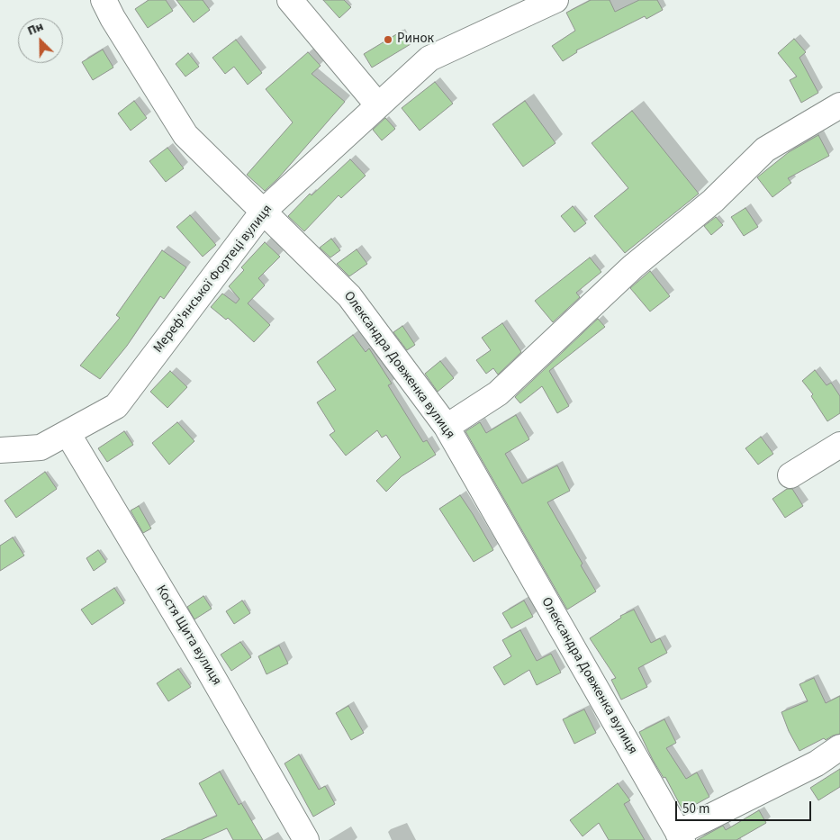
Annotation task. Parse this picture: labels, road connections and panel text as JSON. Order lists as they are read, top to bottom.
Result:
{
  "streets": {
    "street": ["Мереф'янської Фортеці вулиця", "Олександра Довженка вулиця", "Костя Щита вулиця"]
  },
  "crossings": [
    ["Мереф'янської Фортеці вулиця", "Олександра Довженка вулиця"],
    ["Мереф'янської Фортеці вулиця", "Костя Щита вулиця"]
  ],
  "places": ["Ринок"],
  "scale_bar": "50 m",
  "north": "top left"
}
